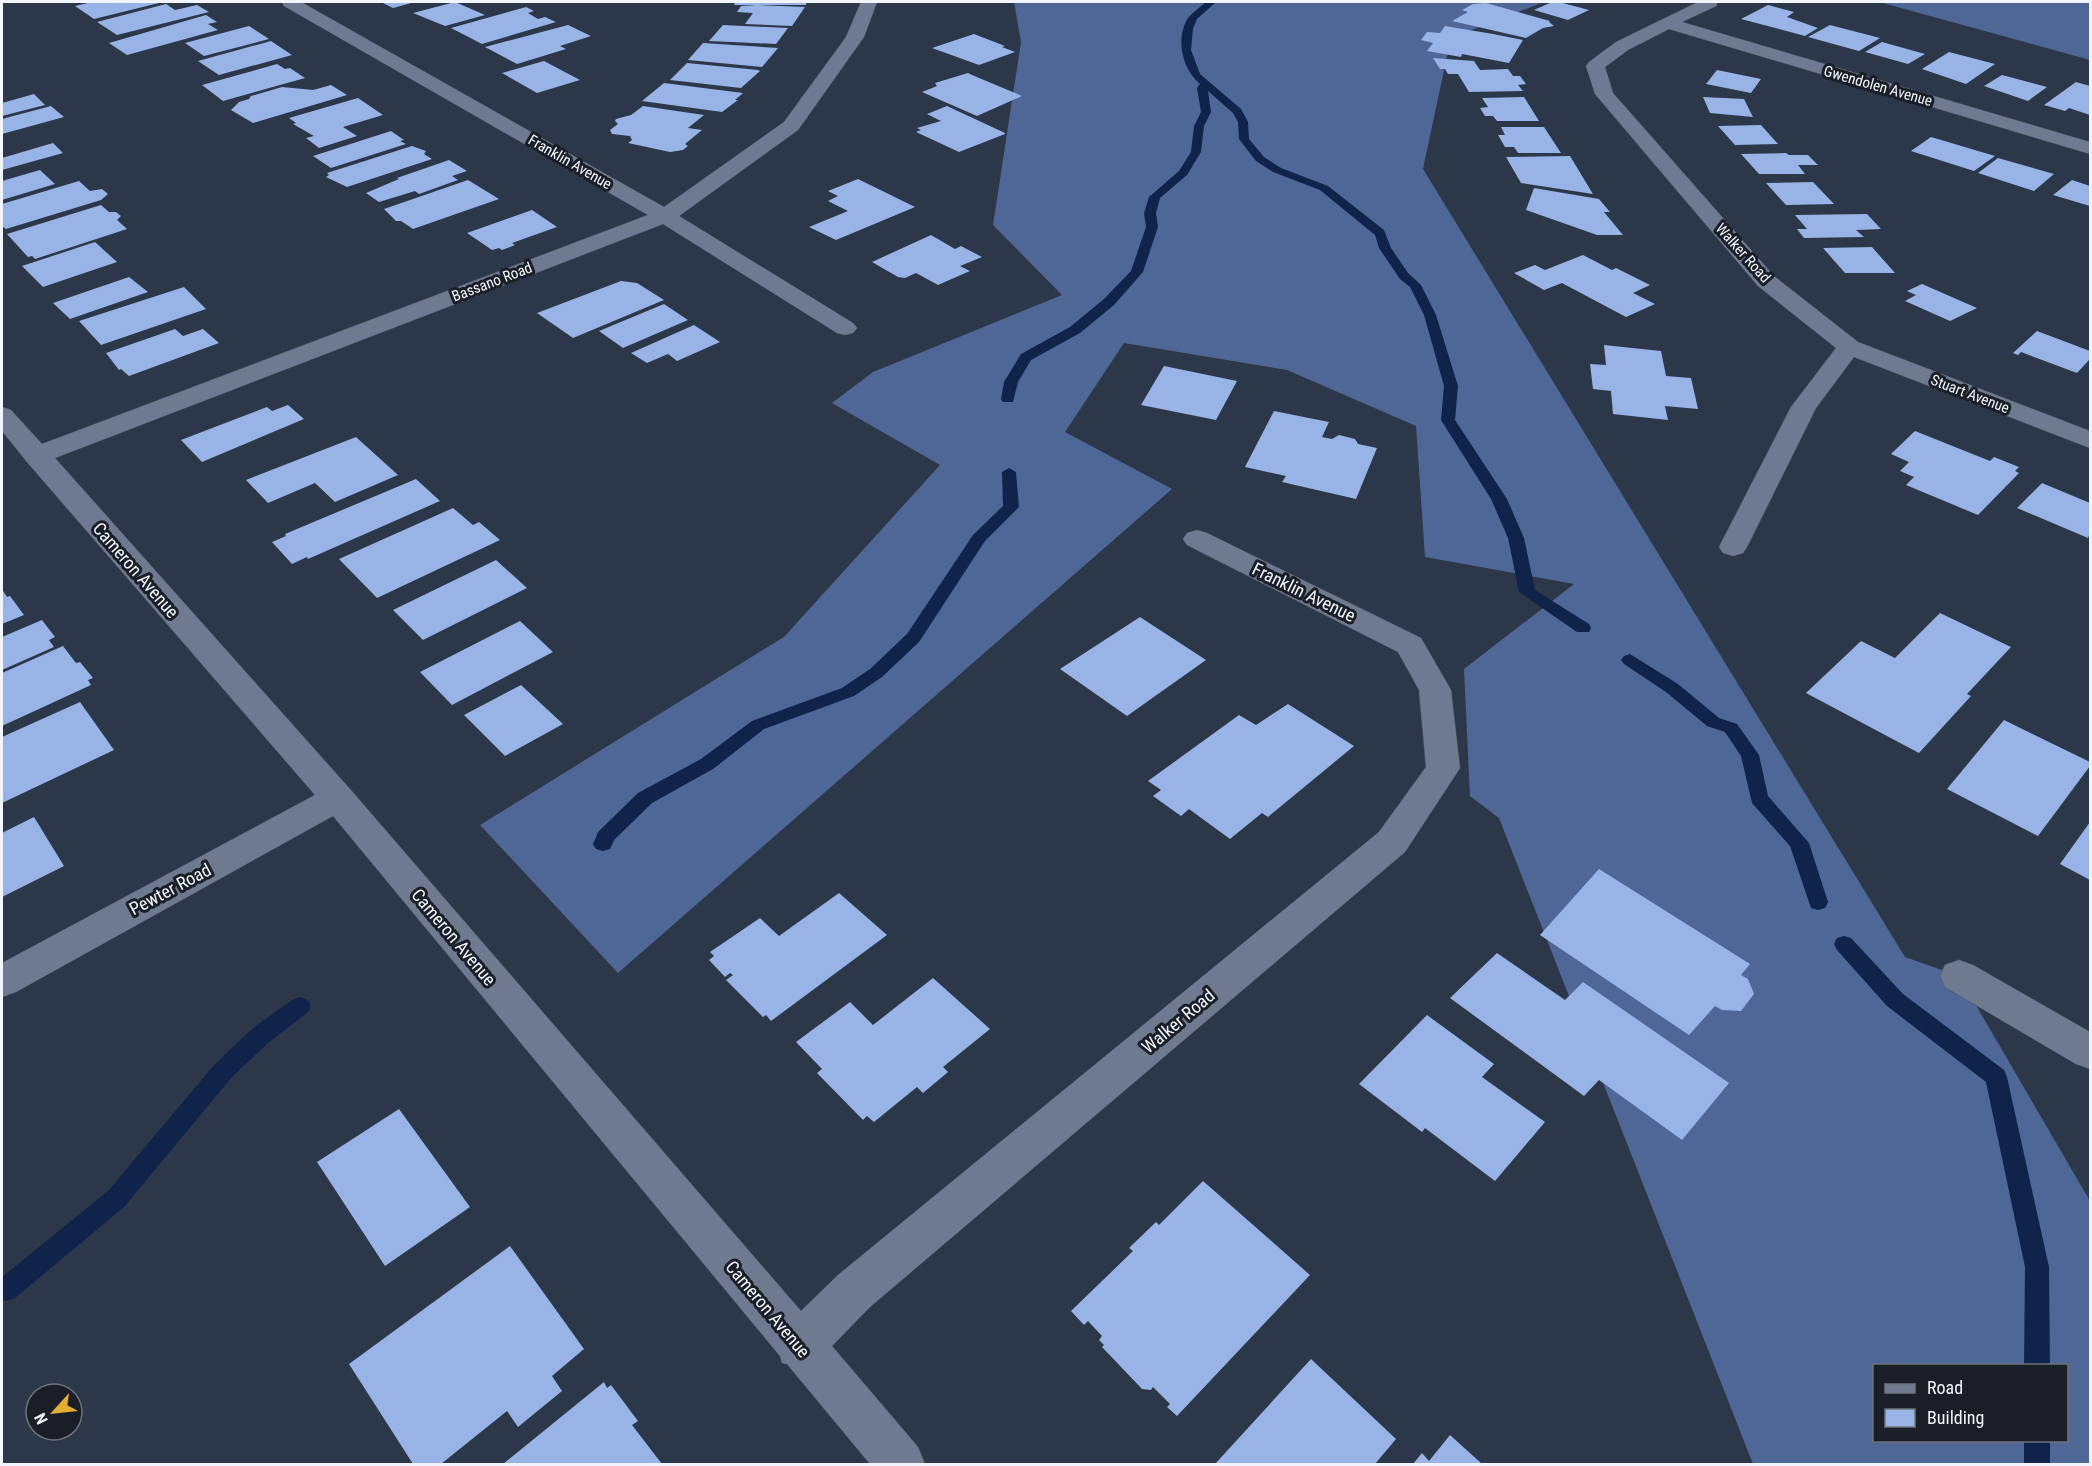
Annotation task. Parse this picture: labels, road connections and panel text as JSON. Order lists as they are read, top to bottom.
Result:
{
  "streets": {
    "street": [
      "Gwendolen Avenue",
      "Franklin Avenue",
      "Walker Road",
      "Bassano Road",
      "Stuart Avenue",
      "Cameron Avenue",
      "Pewter Road"
    ]
  },
  "crossings": [
    ["Gwendolen Avenue", "Walker Road"],
    ["Franklin Avenue", "Walker Road"],
    ["Franklin Avenue", "Bassano Road"],
    ["Walker Road", "Stuart Avenue"],
    ["Walker Road", "Cameron Avenue"],
    ["Bassano Road", "Cameron Avenue"],
    ["Cameron Avenue", "Pewter Road"]
  ],
  "legend": ["Road", "Building"],
  "north": "bottom left"
}
